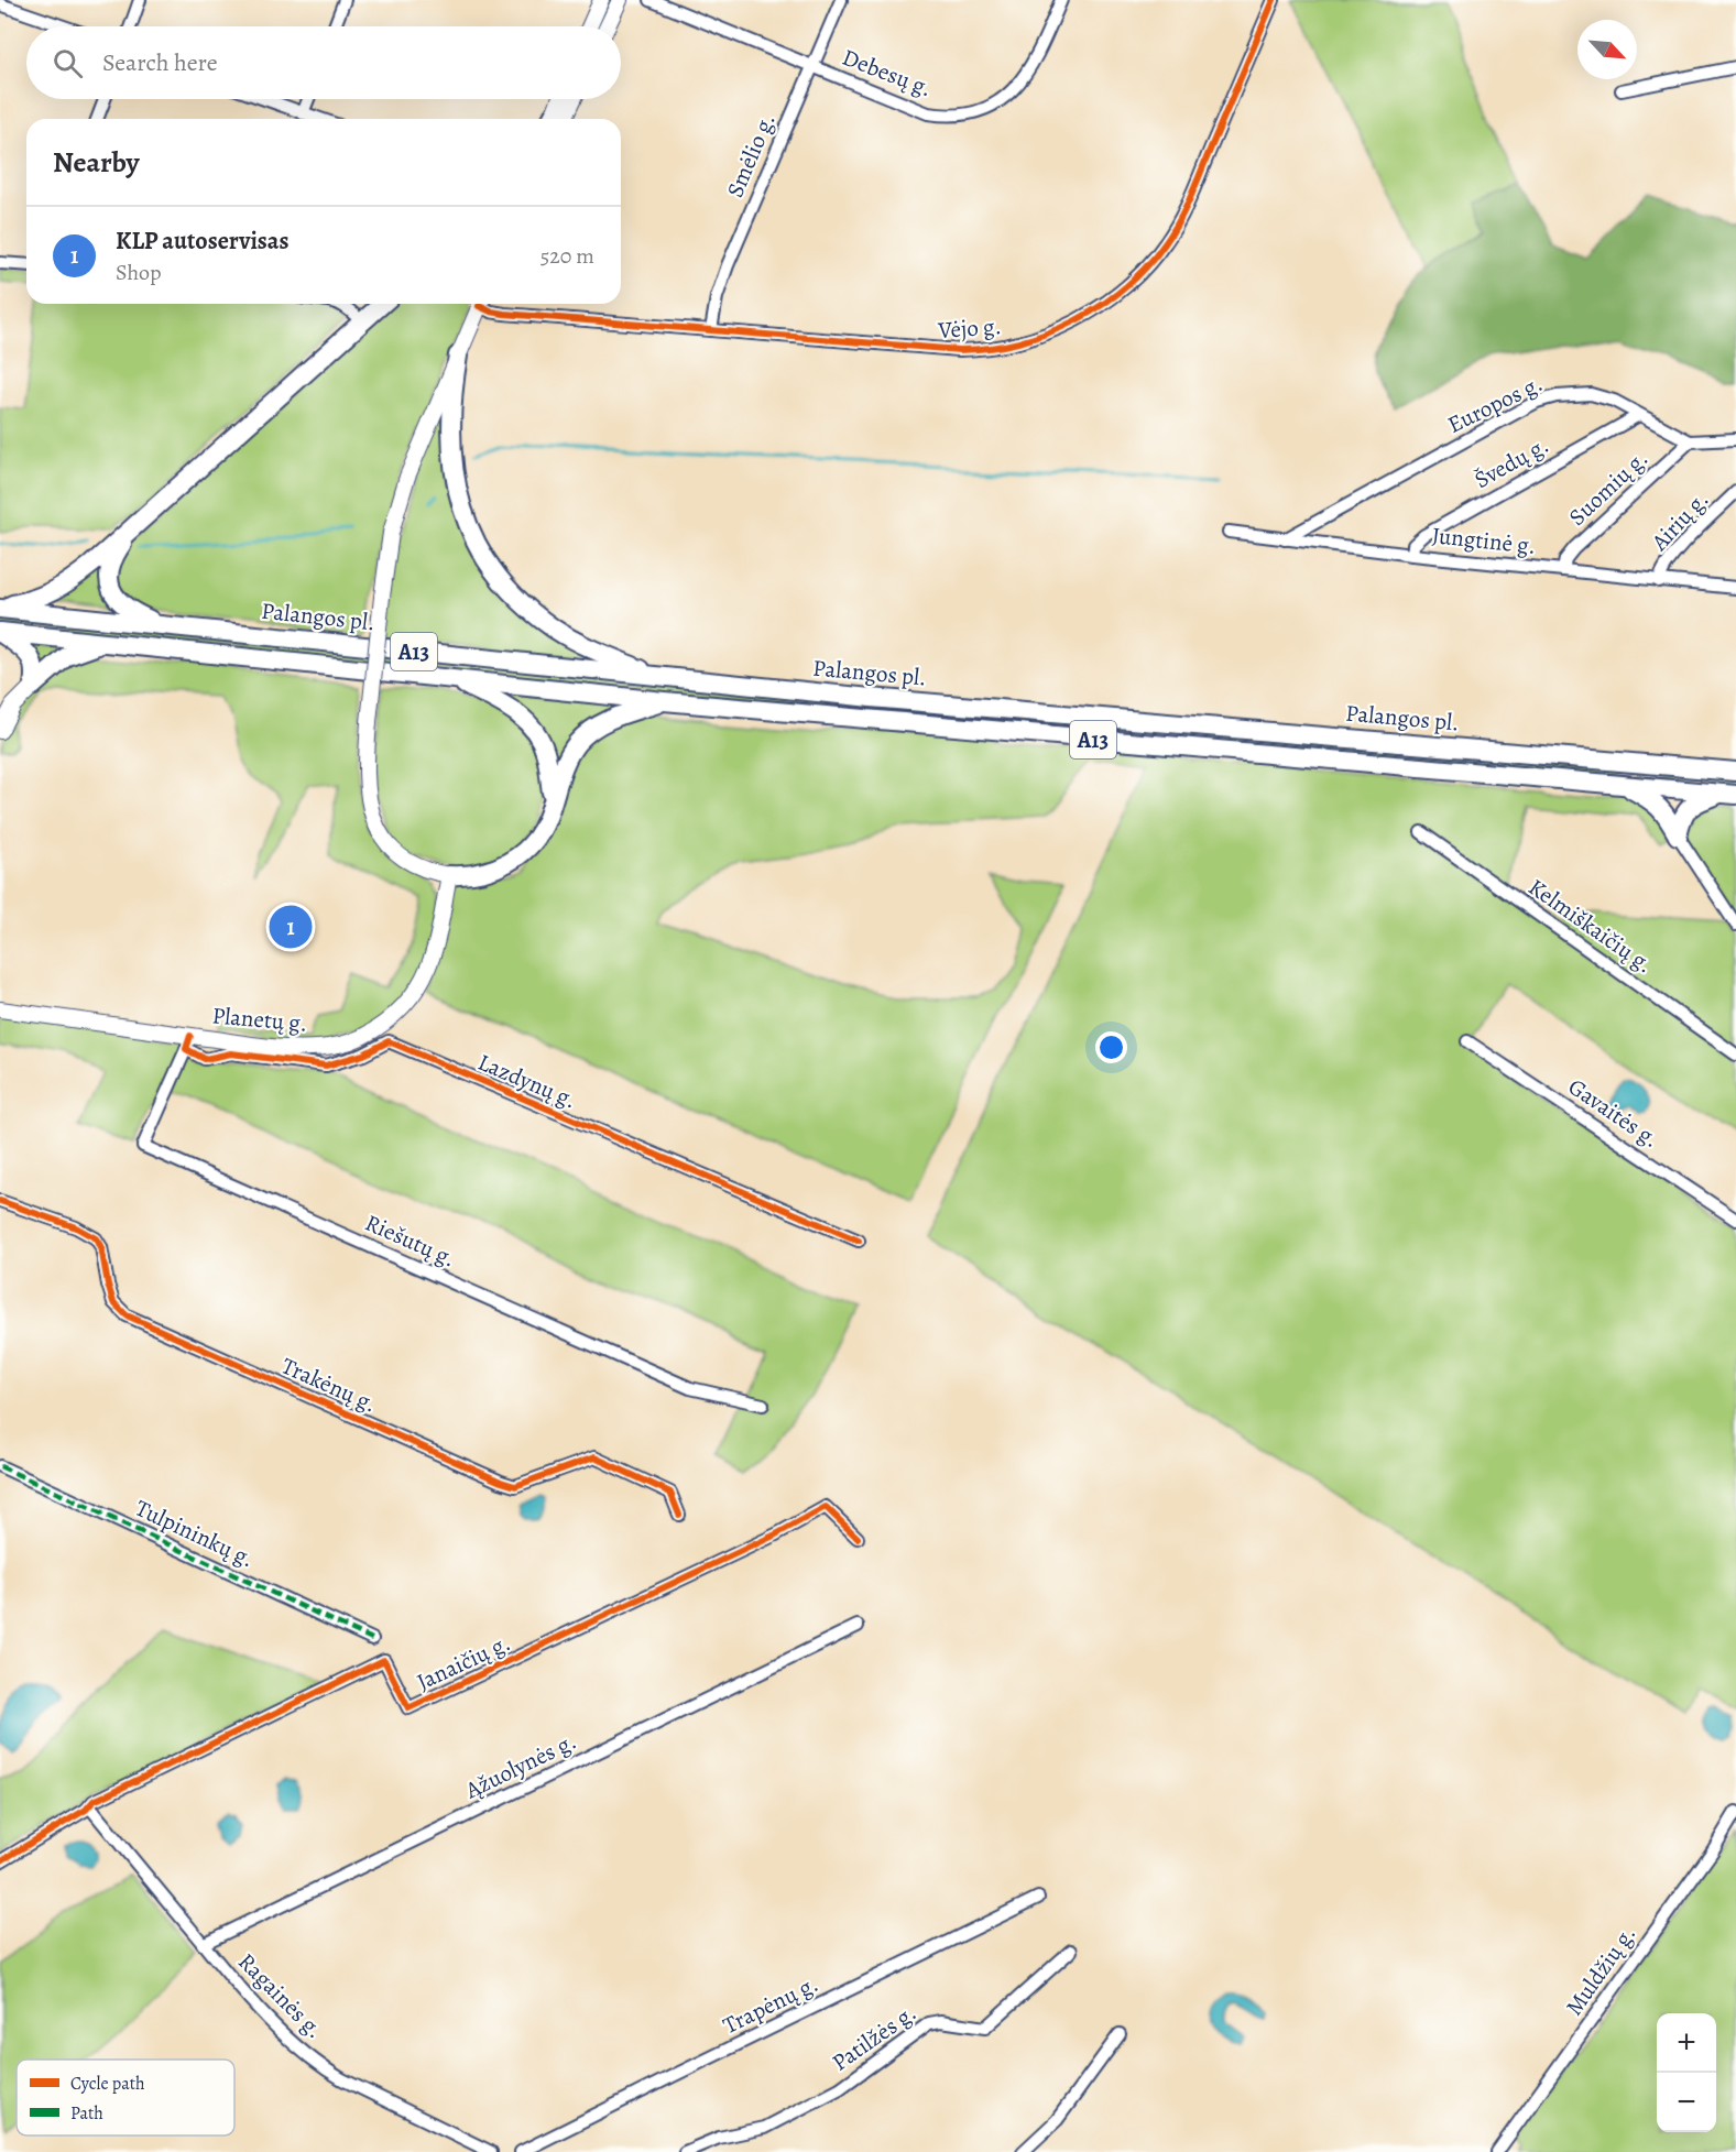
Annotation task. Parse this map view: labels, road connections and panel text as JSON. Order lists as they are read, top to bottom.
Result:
{
  "streets": {
    "highway": ["Palangos pl.", "A13"],
    "main road": ["Planetų g."],
    "street": [
      "Debesų g.",
      "Smėlio g.",
      "Vėjo g.",
      "Europos g.",
      "Švedų g.",
      "Suomių g.",
      "Airių g.",
      "Jungtinė g.",
      "Kelmiškaičių g.",
      "Lazdynų g.",
      "Gavaitės g.",
      "Riešutų g.",
      "Trakėnų g.",
      "Tulpininkų g.",
      "Janaičių g.",
      "Ąžuolynės g.",
      "Muldžių g.",
      "Ragainės g.",
      "Trapėnų g.",
      "Patilžės g."
    ]
  },
  "crossings": [
    ["Debesų g.", "Smėlio g."],
    ["Smėlio g.", "Vėjo g."],
    ["Europos g.", "Švedų g."],
    ["Europos g.", "Suomių g."],
    ["Europos g.", "Jungtinė g."],
    ["Švedų g.", "Jungtinė g."],
    ["Suomių g.", "Jungtinė g."],
    ["Airių g.", "Jungtinė g."],
    ["Planetų g.", "Lazdynų g."],
    ["Planetų g.", "Riešutų g."],
    ["Lazdynų g.", "Riešutų g."],
    ["Janaičių g.", "Ragainės g."],
    ["Ąžuolynės g.", "Ragainės g."]
  ],
  "legend": ["Cycle path", "Path"],
  "north": "bottom right",
  "page": {
    "search": "Search here",
    "heading": "Nearby",
    "list": [
      {
        "mark": "1",
        "name": "KLP autoservisas",
        "note": "Shop",
        "value": "520 m"
      }
    ],
    "pins": "1",
    "map_buttons": ["+", "−"]
  }
}
